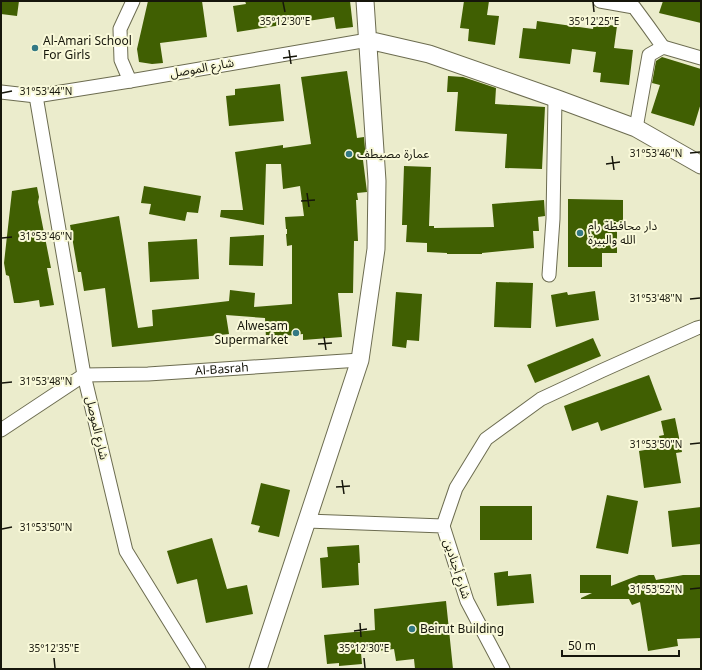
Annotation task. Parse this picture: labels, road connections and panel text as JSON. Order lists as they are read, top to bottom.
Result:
{
  "streets": {
    "street": ["شارع الموصل", "Al-Basrah", "شارع أجنادين"]
  },
  "crossings": [
    ["شارع الموصل", "Al-Basrah"]
  ],
  "places": [
    "Al-Amari School For Girls",
    "عمارة مصيطف",
    "دار محافظة رام الله والبيرة",
    "Alwesam Supermarket",
    "Beirut Building"
  ],
  "scale_bar": "50 m",
  "coordinates": [
    "35°12'30\"E",
    "35°12'25\"E",
    "31°53'44\"N",
    "31°53'46\"N",
    "31°53'48\"N",
    "31°53'50\"N",
    "31°53'52\"N",
    "35°12'35\"E"
  ]
}
